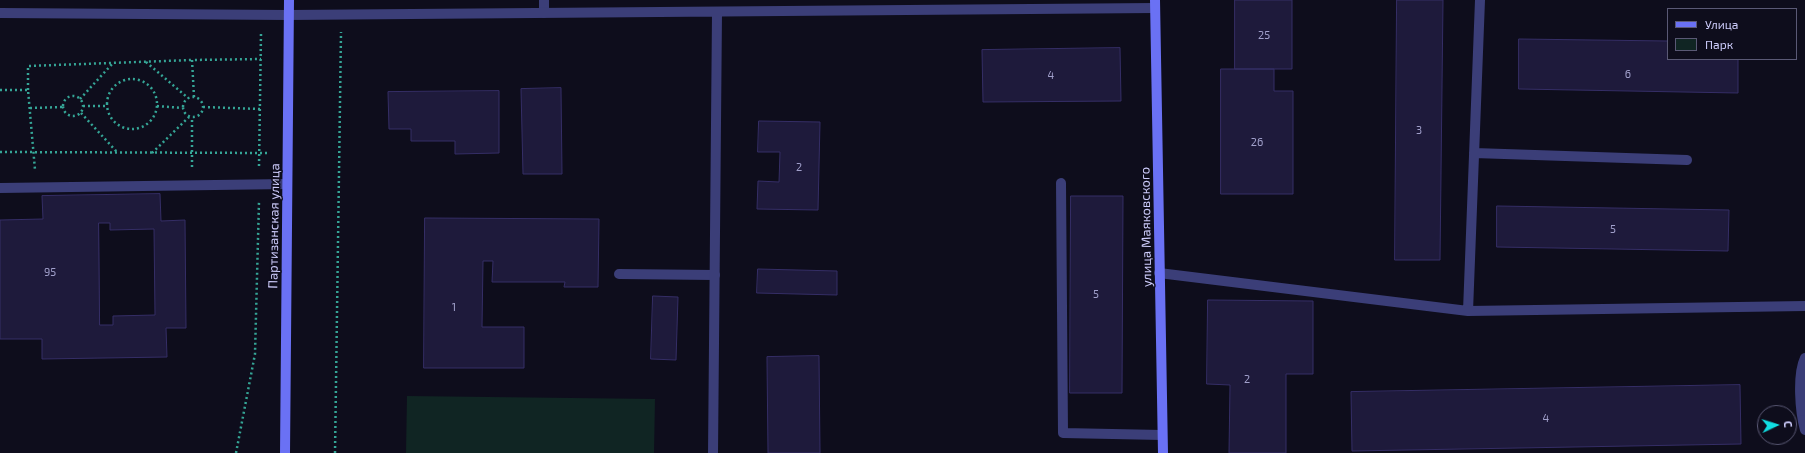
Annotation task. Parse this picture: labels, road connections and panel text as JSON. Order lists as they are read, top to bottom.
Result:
{
  "streets": {
    "main road": ["Партизанская улица", "улица Маяковского"]
  },
  "house_numbers": [
    "25",
    "6",
    "4",
    "3",
    "26",
    "2",
    "5",
    "95",
    "5",
    "1",
    "2",
    "4"
  ],
  "legend": ["Улица", "Парк"],
  "north": "right"
}
